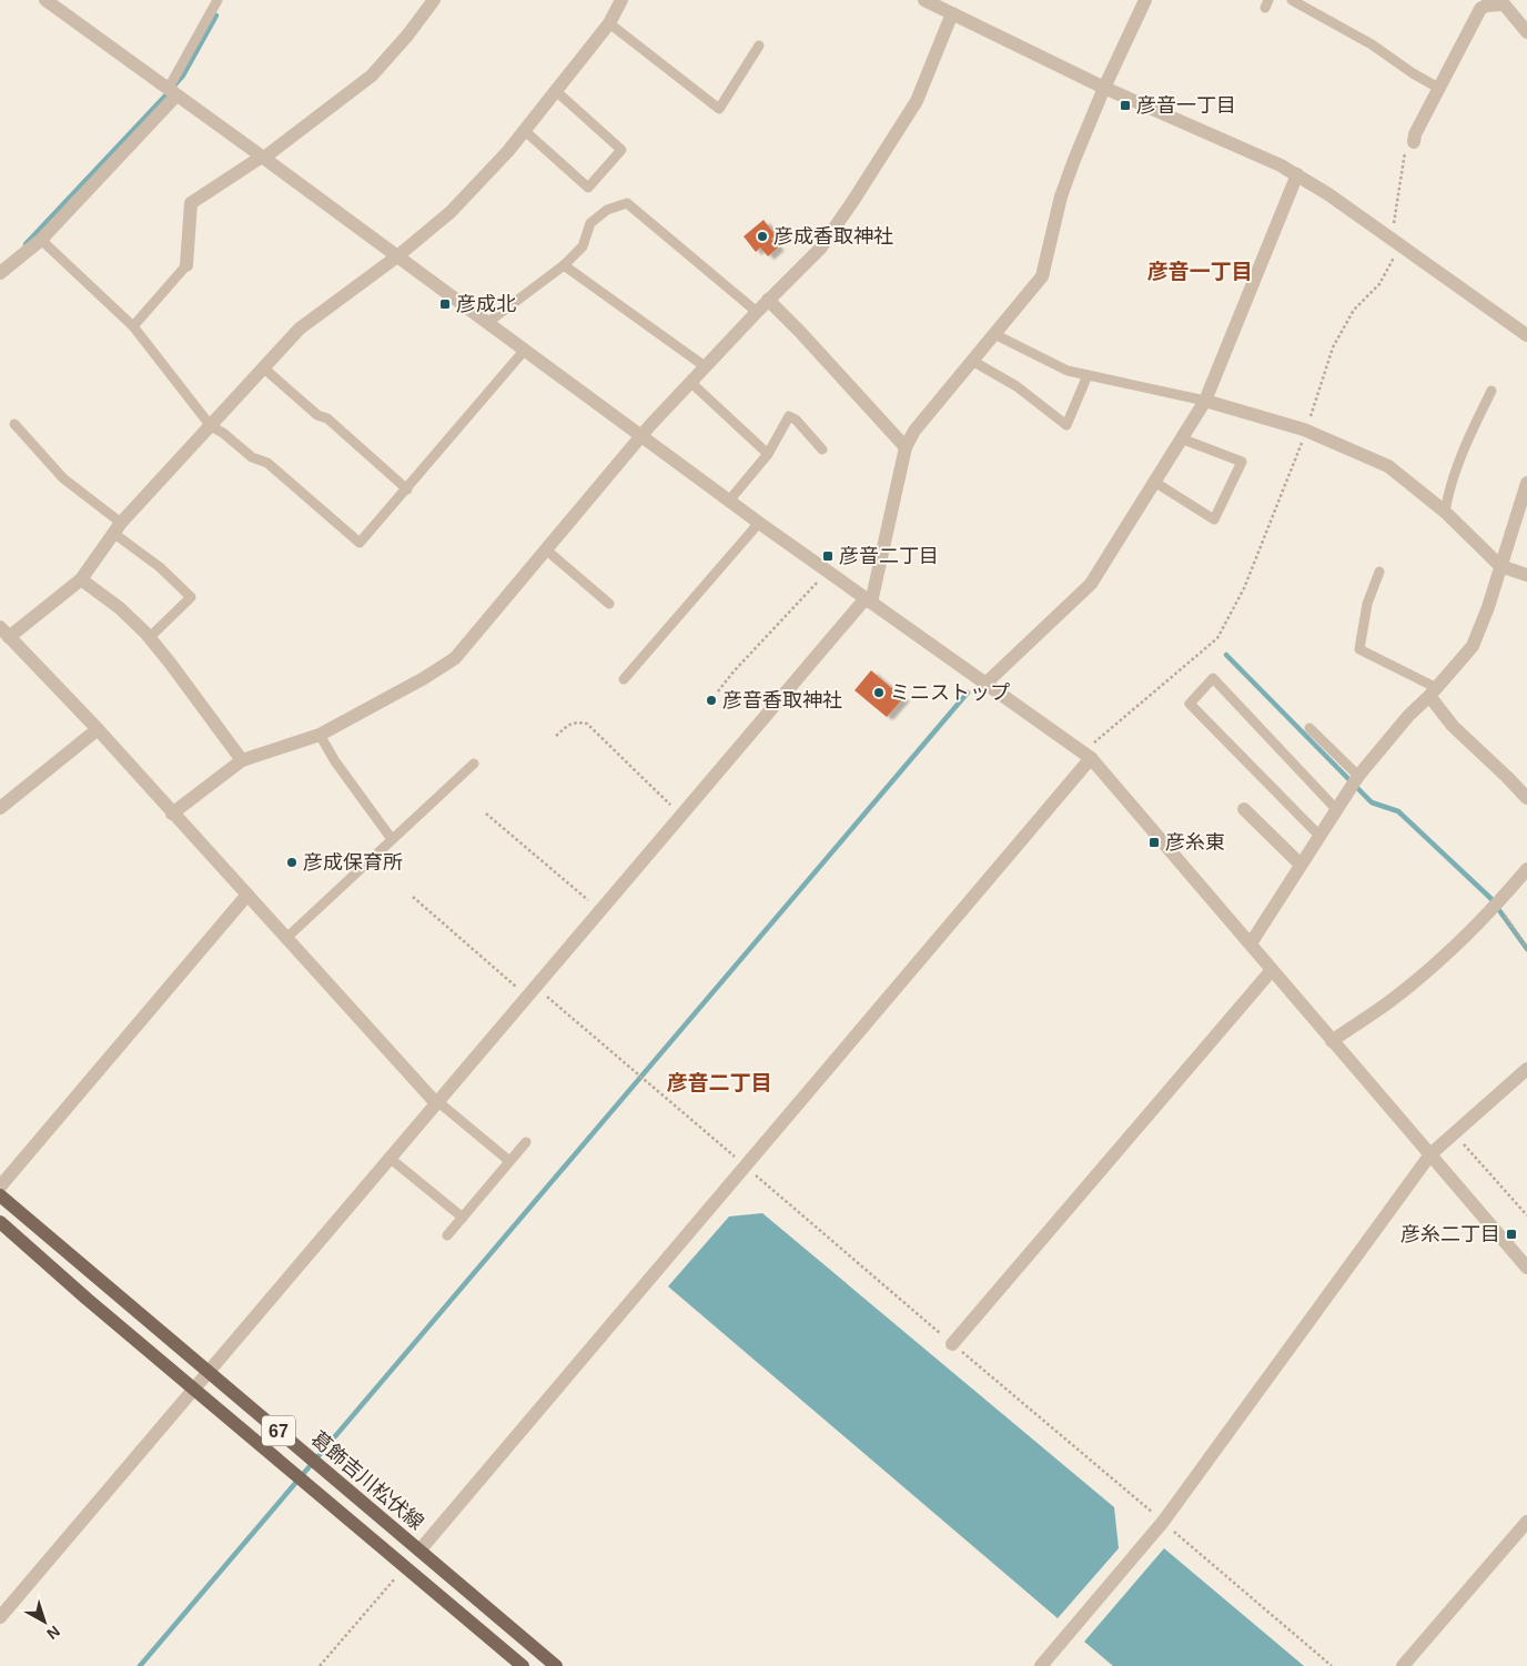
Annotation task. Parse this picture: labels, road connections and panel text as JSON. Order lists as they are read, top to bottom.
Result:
{
  "streets": {
    "main road": ["67", "葛飾吉川松伏線"]
  },
  "districts": ["彦音一丁目", "彦音二丁目"],
  "places": {
    "transit": [
      "彦音一丁目",
      "彦成北",
      "彦音二丁目",
      "彦糸東",
      "彦糸二丁目"
    ],
    "other": [
      "彦成香取神社",
      "ミニストップ",
      "彦音香取神社",
      "彦成保育所"
    ]
  },
  "north": "bottom right"
}
